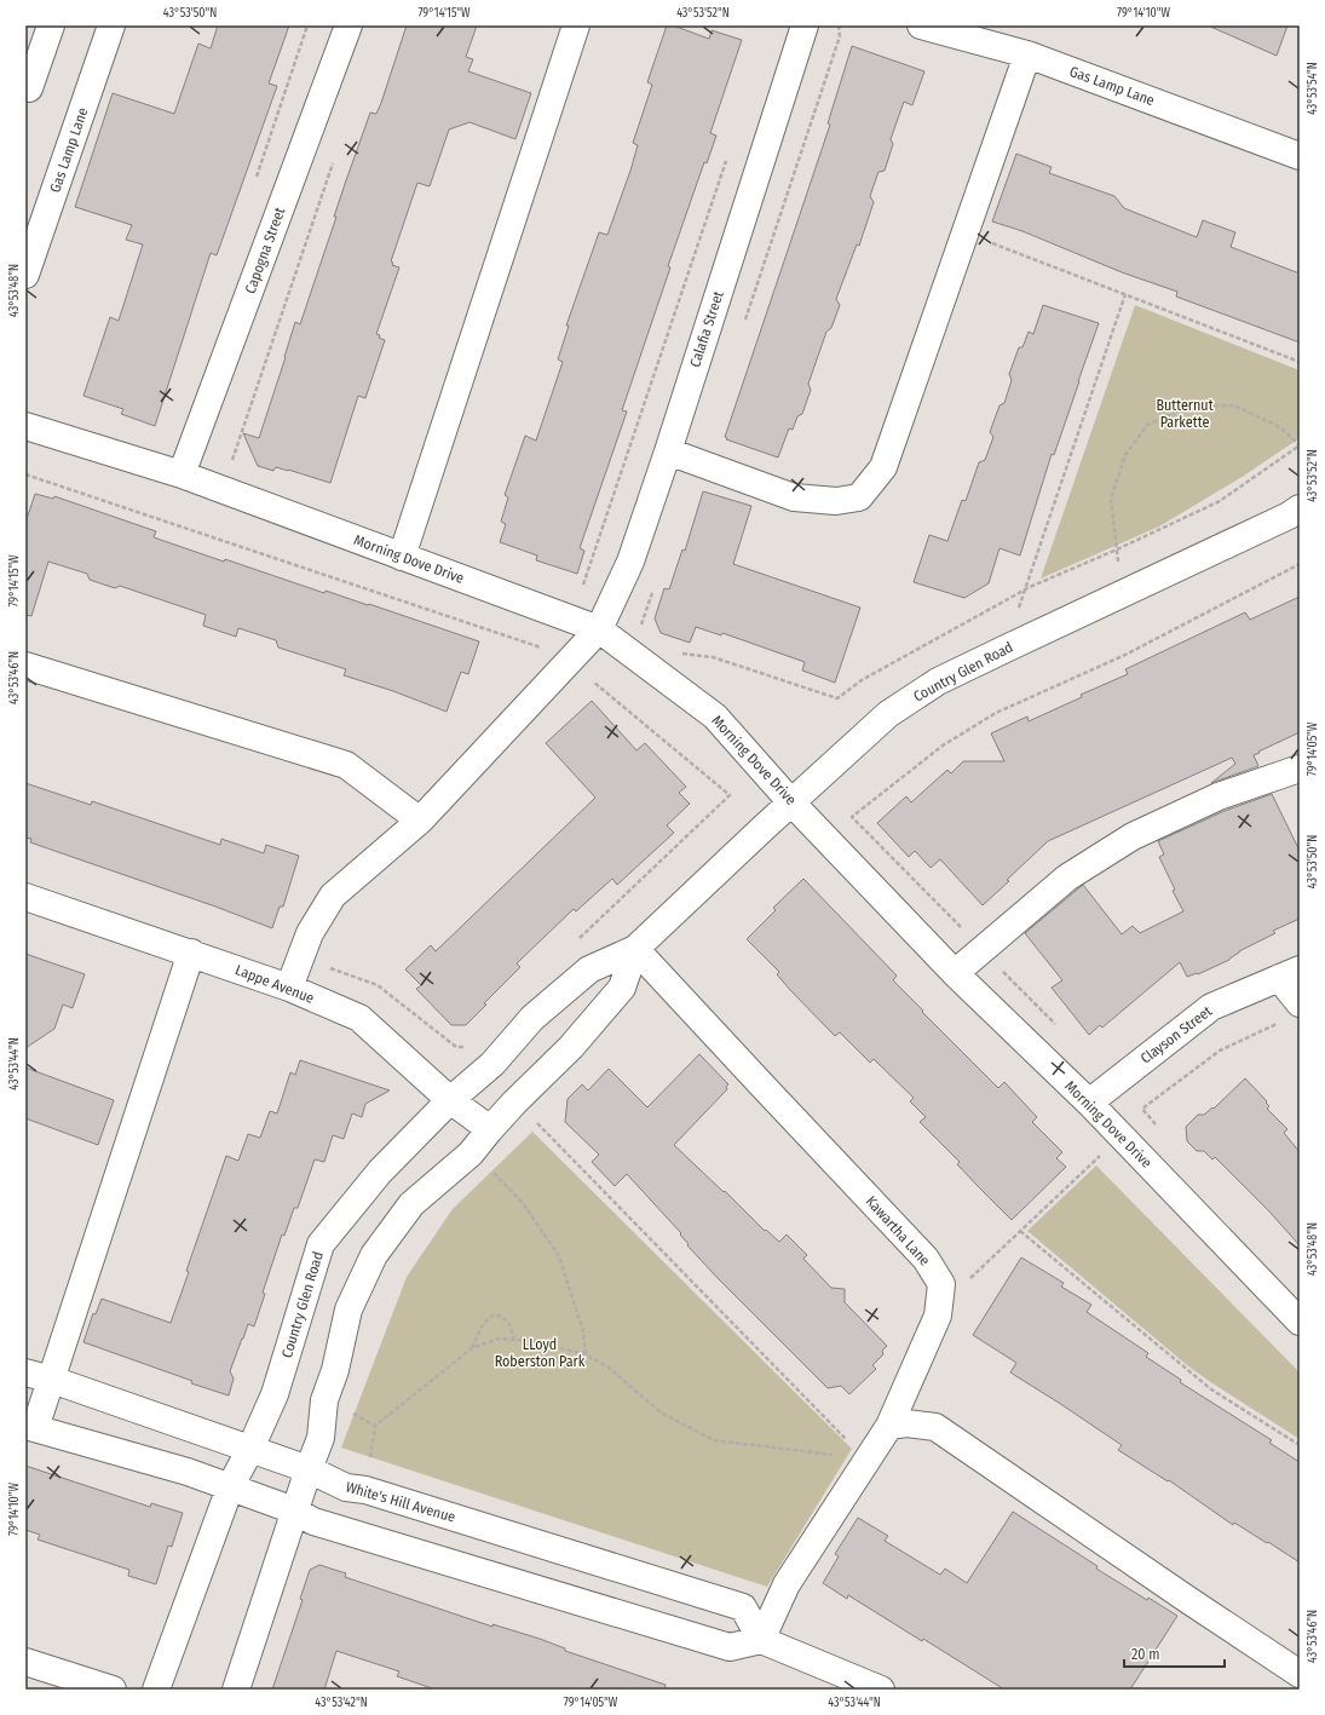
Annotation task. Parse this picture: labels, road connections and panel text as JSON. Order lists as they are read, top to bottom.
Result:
{
  "streets": {
    "street": [
      "Gas Lamp Lane",
      "Capogna Street",
      "Calafia Street",
      "Morning Dove Drive",
      "Country Glen Road",
      "Lappe Avenue",
      "Clayson Street",
      "Kawartha Lane",
      "White's Hill Avenue"
    ]
  },
  "crossings": [
    ["Capogna Street", "Morning Dove Drive"],
    ["Calafia Street", "Morning Dove Drive"],
    ["Calafia Street", "Lappe Avenue"],
    ["Morning Dove Drive", "Country Glen Road"],
    ["Morning Dove Drive", "Clayson Street"],
    ["Country Glen Road", "Lappe Avenue"],
    ["Country Glen Road", "Kawartha Lane"],
    ["Country Glen Road", "White's Hill Avenue"]
  ],
  "parks": ["Butternut Parkette", "LLoyd Roberston Park"],
  "scale_bar": "20 m",
  "coordinates": [
    "43°53'50\"N",
    "79°14'15\"W",
    "43°53'52\"N",
    "79°14'10\"W",
    "43°53'54\"N",
    "43°53'48\"N",
    "43°53'46\"N",
    "79°14'05\"W",
    "43°53'44\"N",
    "43°53'42\"N"
  ]
}
